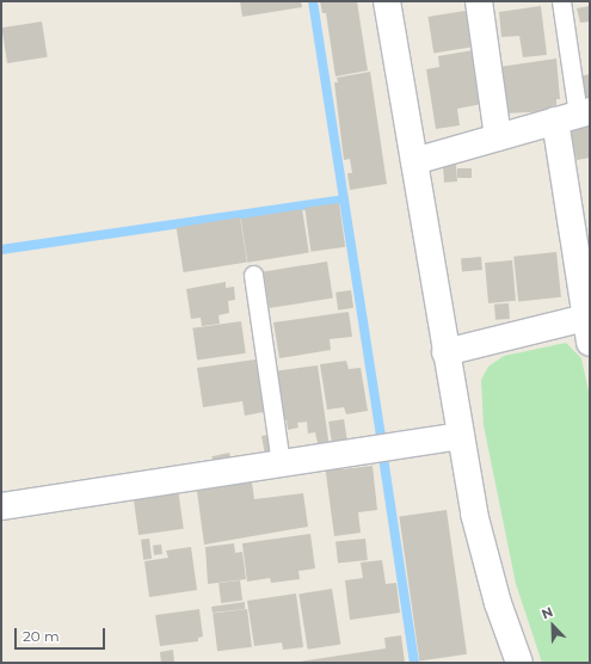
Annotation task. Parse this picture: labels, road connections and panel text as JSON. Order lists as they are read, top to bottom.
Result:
{
  "scale_bar": "20 m",
  "north": "top left"
}
